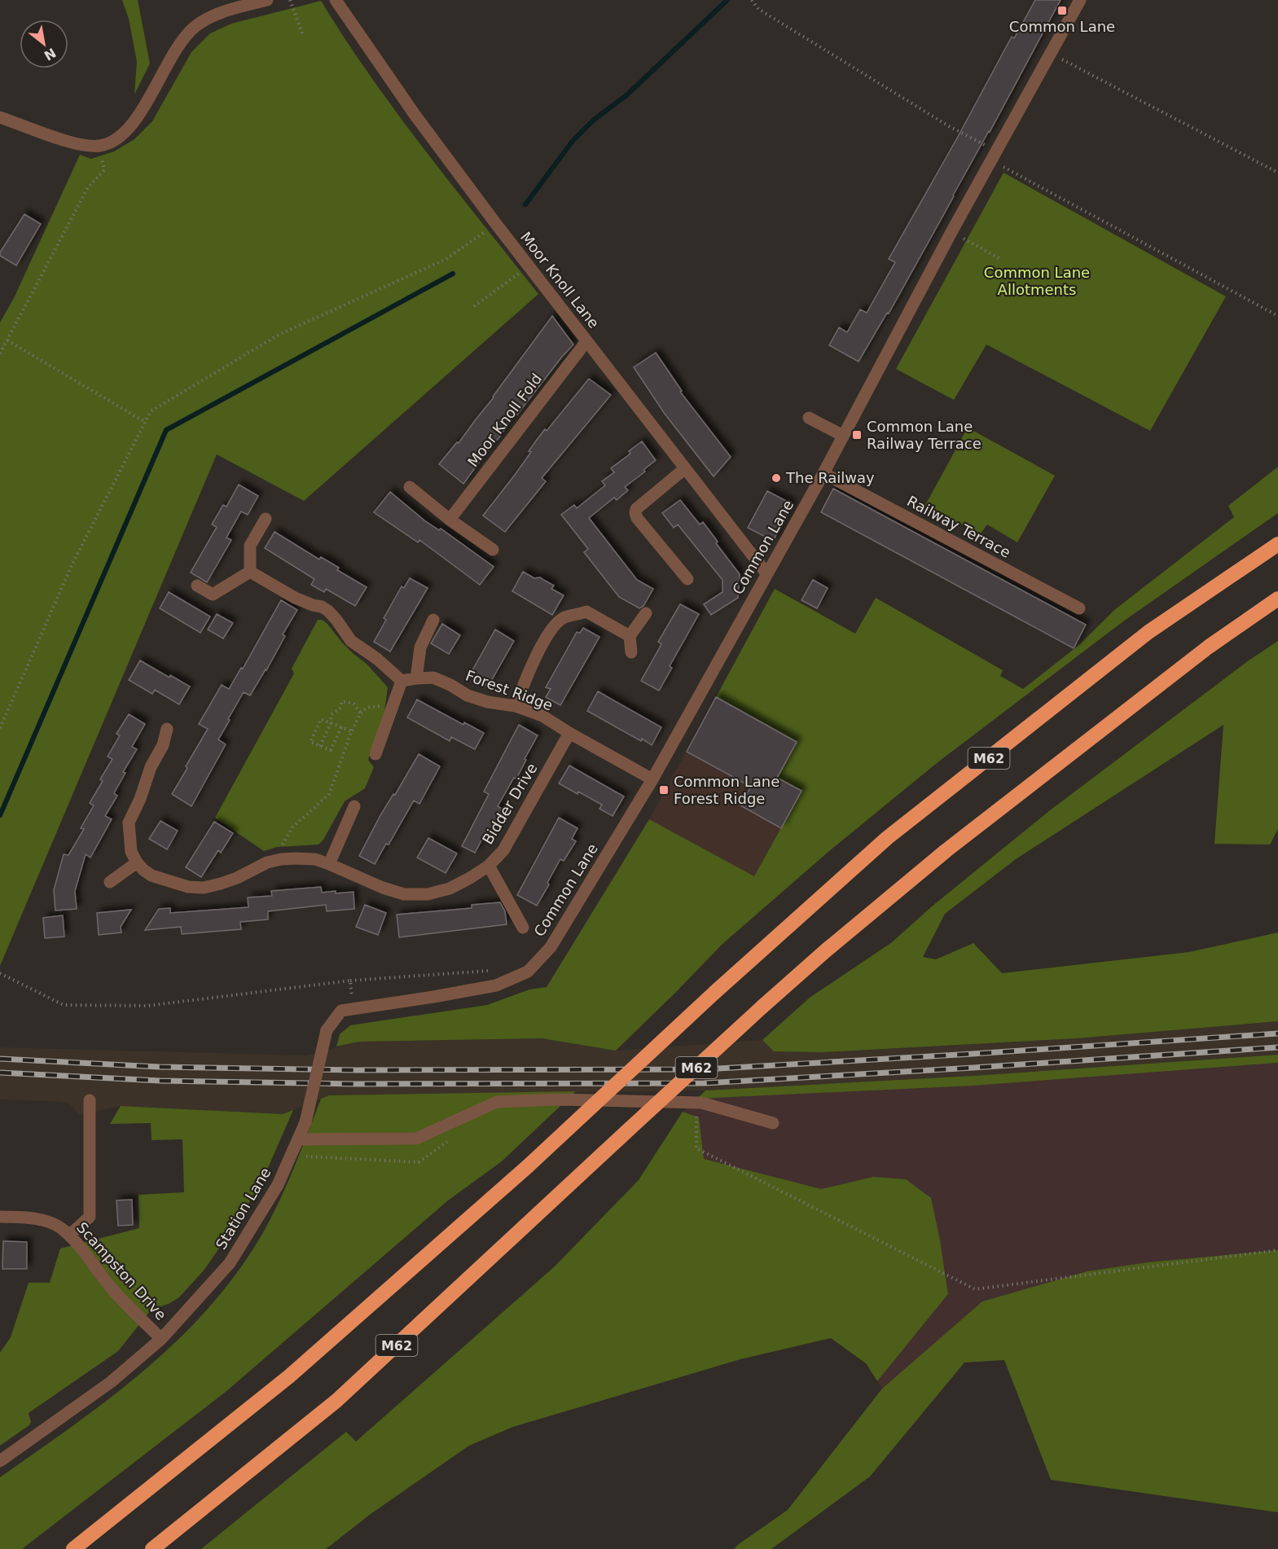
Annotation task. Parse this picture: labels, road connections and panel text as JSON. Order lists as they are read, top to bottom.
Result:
{
  "streets": {
    "highway": ["M62"],
    "street": [
      "Moor Knoll Lane",
      "Moor Knoll Fold",
      "Railway Terrace",
      "Common Lane",
      "Forest Ridge",
      "Bidder Drive",
      "Station Lane",
      "Scampston Drive"
    ]
  },
  "crossings": [
    ["Moor Knoll Lane", "Moor Knoll Fold"],
    ["Moor Knoll Lane", "Common Lane"],
    ["Railway Terrace", "Common Lane"],
    ["Common Lane", "Forest Ridge"],
    ["Common Lane", "Station Lane"],
    ["Forest Ridge", "Bidder Drive"],
    ["Station Lane", "Scampston Drive"]
  ],
  "parks": ["Common Lane Allotments"],
  "places": {
    "transit": ["Common Lane", "Common Lane Railway Terrace", "Common Lane Forest Ridge"],
    "other": ["The Railway"]
  },
  "north": "bottom right"
}
